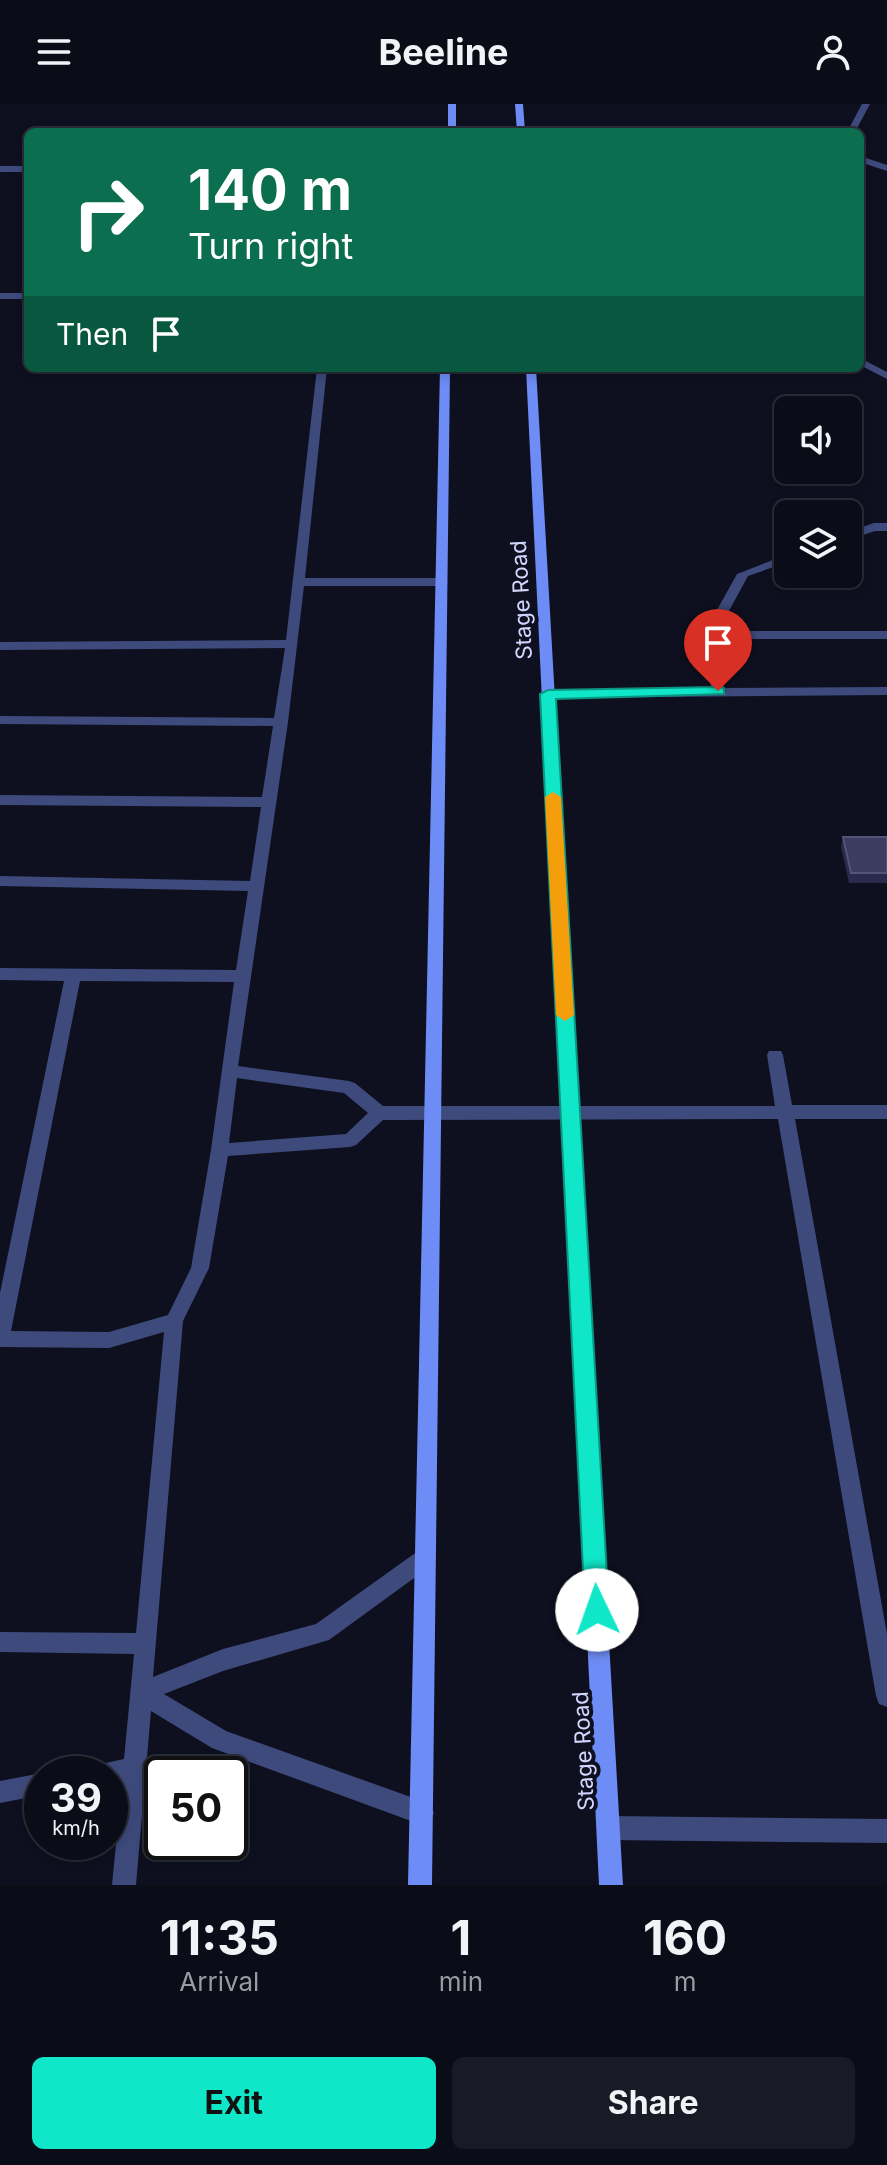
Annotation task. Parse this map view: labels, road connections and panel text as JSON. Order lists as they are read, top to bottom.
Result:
{
  "streets": {
    "main road": ["Stage Road"]
  },
  "page": {
    "header": "Beeline",
    "turn": ["140 m", "Turn right"],
    "then": "Then",
    "speed": "39 km/h",
    "limit": "50",
    "eta": [
      "11:35",
      "Arrival",
      "1",
      "min",
      "160",
      "m"
    ],
    "buttons": ["Exit", "Share"]
  }
}
